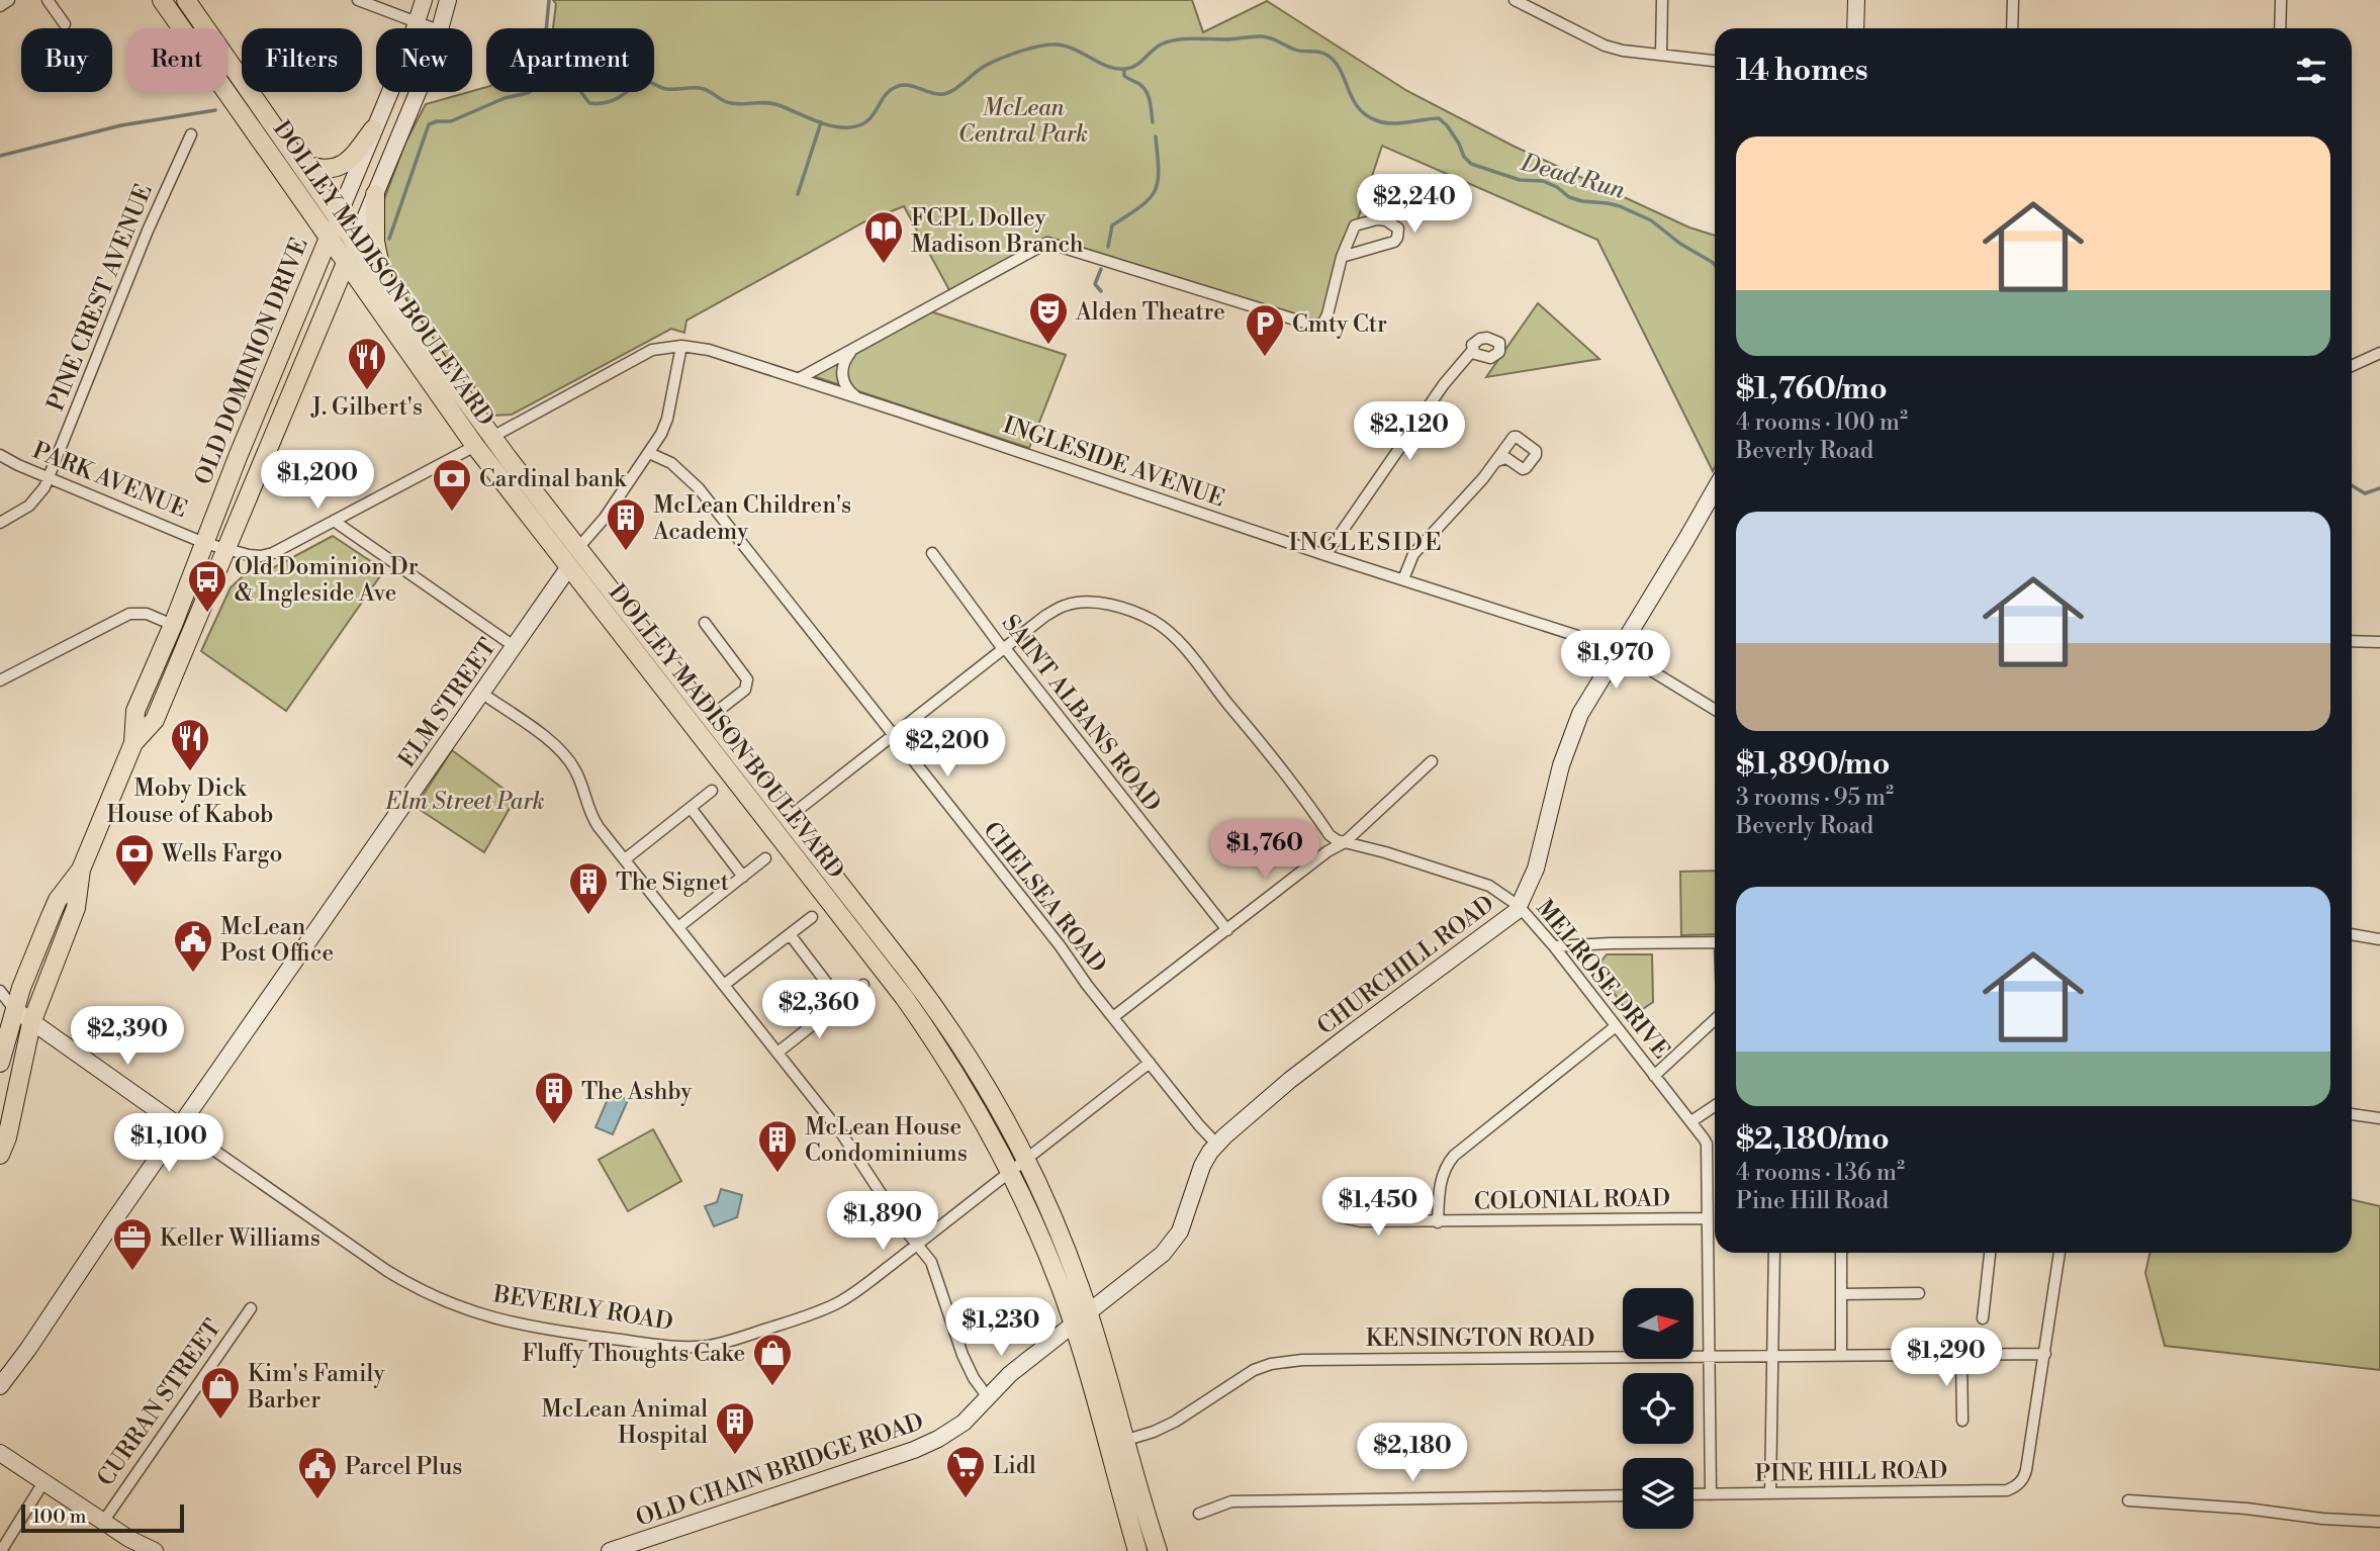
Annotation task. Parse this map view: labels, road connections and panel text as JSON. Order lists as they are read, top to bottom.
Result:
{
  "streets": {
    "main road": ["DOLLEY MADISON BOULEVARD", "OLD DOMINION DRIVE"],
    "street": [
      "PINE CREST AVENUE",
      "INGLESIDE AVENUE",
      "PARK AVENUE",
      "ELM STREET",
      "SAINT ALBANS ROAD",
      "CHELSEA ROAD",
      "CHURCHILL ROAD",
      "MELROSE DRIVE",
      "COLONIAL ROAD",
      "BEVERLY ROAD",
      "KENSINGTON ROAD",
      "CURRAN STREET",
      "OLD CHAIN BRIDGE ROAD",
      "PINE HILL ROAD"
    ]
  },
  "crossings": [
    ["DOLLEY MADISON BOULEVARD", "OLD DOMINION DRIVE"],
    ["DOLLEY MADISON BOULEVARD", "INGLESIDE AVENUE"],
    ["DOLLEY MADISON BOULEVARD", "ELM STREET"],
    ["DOLLEY MADISON BOULEVARD", "CHURCHILL ROAD"],
    ["DOLLEY MADISON BOULEVARD", "BEVERLY ROAD"],
    ["DOLLEY MADISON BOULEVARD", "KENSINGTON ROAD"],
    ["DOLLEY MADISON BOULEVARD", "OLD CHAIN BRIDGE ROAD"],
    ["PINE CREST AVENUE", "PARK AVENUE"],
    ["OLD DOMINION DRIVE", "PARK AVENUE"],
    ["OLD DOMINION DRIVE", "BEVERLY ROAD"],
    ["INGLESIDE AVENUE", "CHURCHILL ROAD"],
    ["ELM STREET", "BEVERLY ROAD"],
    ["SAINT ALBANS ROAD", "MELROSE DRIVE"],
    ["CHELSEA ROAD", "CHURCHILL ROAD"],
    ["CHELSEA ROAD", "BEVERLY ROAD"],
    ["CHURCHILL ROAD", "MELROSE DRIVE"],
    ["CHURCHILL ROAD", "OLD CHAIN BRIDGE ROAD"],
    ["MELROSE DRIVE", "COLONIAL ROAD"],
    ["MELROSE DRIVE", "KENSINGTON ROAD"],
    ["MELROSE DRIVE", "PINE HILL ROAD"],
    ["KENSINGTON ROAD", "PINE HILL ROAD"]
  ],
  "districts": ["INGLESIDE"],
  "water": ["Dead Run"],
  "parks": ["McLean Central Park", "Elm Street Park"],
  "places": {
    "library": ["FCPL Dolley Madison Branch"],
    "theatre": ["Alden Theatre"],
    "parking": ["Cmty Ctr"],
    "restaurant": ["J. Gilbert's", "Moby Dick House of Kabob"],
    "bank": ["Cardinal bank", "Wells Fargo"],
    "building": [
      "McLean Children's Academy",
      "The Signet",
      "The Ashby",
      "McLean House Condominiums",
      "McLean Animal Hospital"
    ],
    "bus stop": ["Old Dominion Dr & Ingleside Ave"],
    "public building": ["McLean Post Office", "Parcel Plus"],
    "office": ["Keller Williams"],
    "shop": ["Fluffy Thoughts Cake", "Kim's Family Barber"],
    "supermarket": ["Lidl"]
  },
  "scale_bar": "100 m",
  "north": "right",
  "page": {
    "chip": [
      "Buy",
      "Rent",
      "Filters",
      "New",
      "Apartment"
    ],
    "heading": "14 homes",
    "list": [
      {
        "name": "$1,760/mo",
        "note": "4 rooms · 100 m² · Beverly Road"
      },
      {
        "name": "$1,890/mo",
        "note": "3 rooms · 95 m² · Beverly Road"
      },
      {
        "name": "$2,180/mo",
        "note": "4 rooms · 136 m² · Pine Hill Road"
      }
    ],
    "price": [
      "$2,240",
      "$2,120",
      "$1,200",
      "$1,970",
      "$2,200",
      "$1,760",
      "$2,360",
      "$2,390",
      "$1,100",
      "$1,450",
      "$1,890",
      "$1,230",
      "$1,290",
      "$2,180"
    ],
    "scale": "100 m"
  }
}
